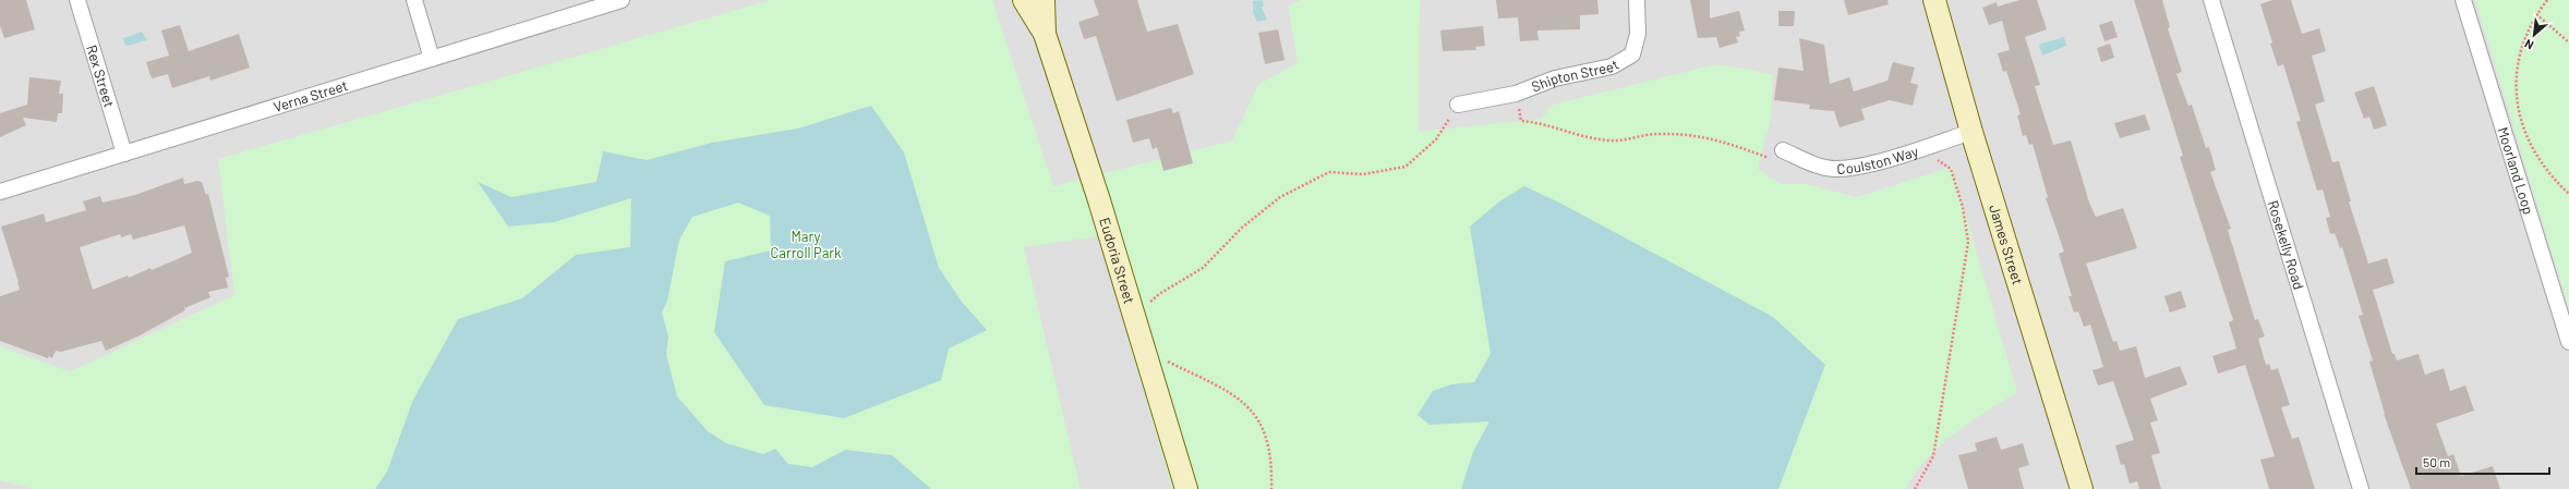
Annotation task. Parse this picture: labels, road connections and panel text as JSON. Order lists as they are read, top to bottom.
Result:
{
  "streets": {
    "street": [
      "Shipton Street",
      "Rex Street",
      "Verna Street",
      "Coulston Way",
      "Moorland Loop",
      "James Street",
      "Rosekelly Road",
      "Eudoria Street"
    ]
  },
  "crossings": [
    ["Rex Street", "Verna Street"],
    ["Coulston Way", "James Street"]
  ],
  "parks": ["Mary Carroll Park"],
  "scale_bar": "50 m",
  "north": "bottom left"
}
